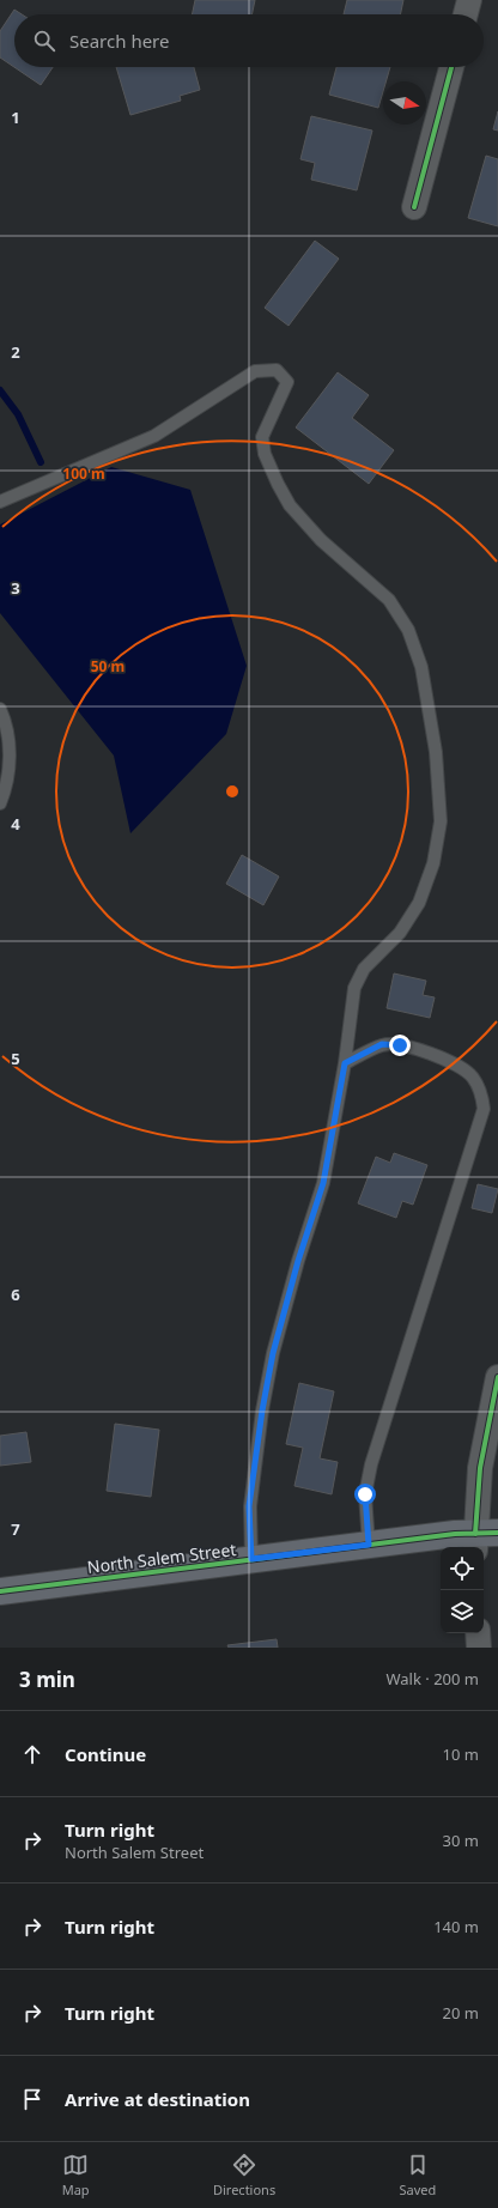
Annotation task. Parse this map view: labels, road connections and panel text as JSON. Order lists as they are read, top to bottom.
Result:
{
  "streets": {
    "main road": ["North Salem Street"]
  },
  "north": "right",
  "page": {
    "search": "Search here",
    "heading": ["3 min", "Walk · 200 m"],
    "list": [
      ["Continue", "10 m"],
      ["Turn right", "North Salem Street", "30 m"],
      ["Turn right", "140 m"],
      ["Turn right", "20 m"],
      "Arrive at destination"
    ],
    "nav": ["Map", "Directions", "Saved"]
  },
  "grid": {
    "rows": [
      "1",
      "2",
      "3",
      "4",
      "5",
      "6",
      "7"
    ]
  },
  "rings": ["100 m", "50 m"]
}
